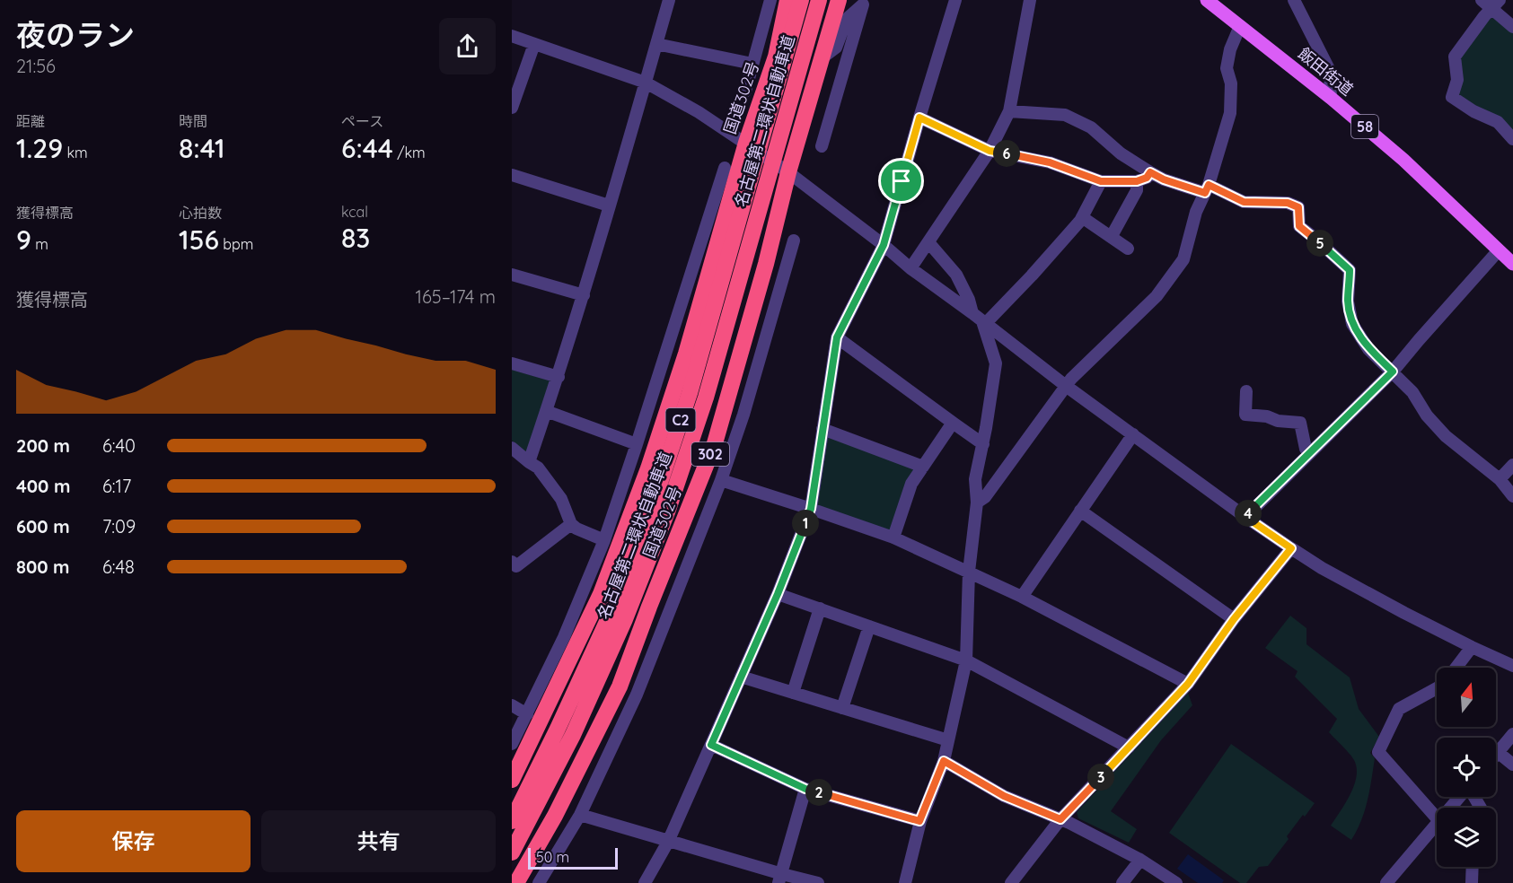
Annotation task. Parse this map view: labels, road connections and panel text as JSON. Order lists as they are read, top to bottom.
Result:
{
  "streets": {
    "highway": [
      "国道302号",
      "名古屋第二環状自動車道",
      "C2",
      "302"
    ],
    "main road": ["飯田街道", "58"]
  },
  "scale_bar": "50 m",
  "north": "top",
  "page": {
    "heading": ["夜のラン", "21:56"],
    "stats": [
      ["距離", "1.29 km"],
      ["時間", "8:41"],
      ["ペース", "6:44 /km"],
      ["獲得標高", "9 m"],
      ["心拍数", "156 bpm"],
      ["kcal", "83"]
    ],
    "pins": [
      "6",
      "5",
      "4",
      "1",
      "3",
      "2"
    ],
    "chart": ["獲得標高", "165–174 m"],
    "list": [
      {
        "name": "200 m",
        "note": "6:40"
      },
      {
        "name": "400 m",
        "note": "6:17"
      },
      {
        "name": "600 m",
        "note": "7:09"
      },
      {
        "name": "800 m",
        "note": "6:48"
      }
    ],
    "buttons": ["保存", "共有"],
    "scale": "50 m"
  }
}
